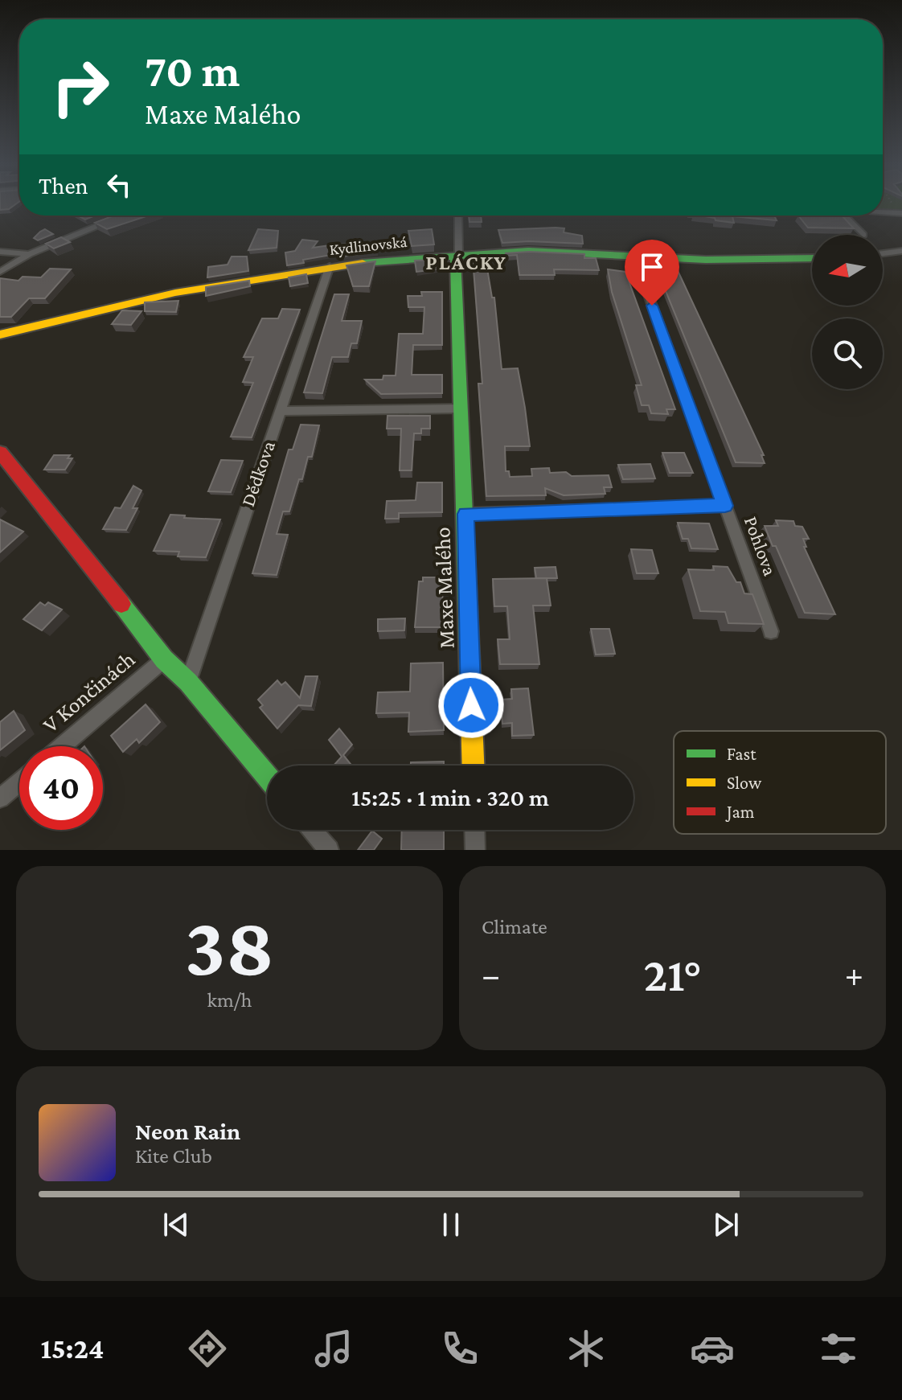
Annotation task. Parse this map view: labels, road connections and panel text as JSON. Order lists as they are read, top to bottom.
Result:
{
  "streets": {
    "street": [
      "Kydlinovská",
      "Dědkova",
      "Pohlova",
      "Maxe Malého",
      "V Končinách"
    ]
  },
  "crossings": [
    ["Kydlinovská", "Dědkova"],
    ["Kydlinovská", "Pohlova"],
    ["Kydlinovská", "Maxe Malého"],
    ["Pohlova", "Maxe Malého"]
  ],
  "districts": ["PLÁCKY"],
  "legend": ["Fast", "Slow", "Jam"],
  "north": "left",
  "page": {
    "turn": ["70 m", "Maxe Malého"],
    "then": "Then",
    "limit": "40",
    "trip": "15:25 · 1 min · 320 m",
    "tile": [
      ["38", "km/h"],
      "Climate"
    ],
    "heat": ["−", "21°", "+"],
    "song": ["Neon Rain", "Kite Club"],
    "tabs": "15:24"
  }
}
